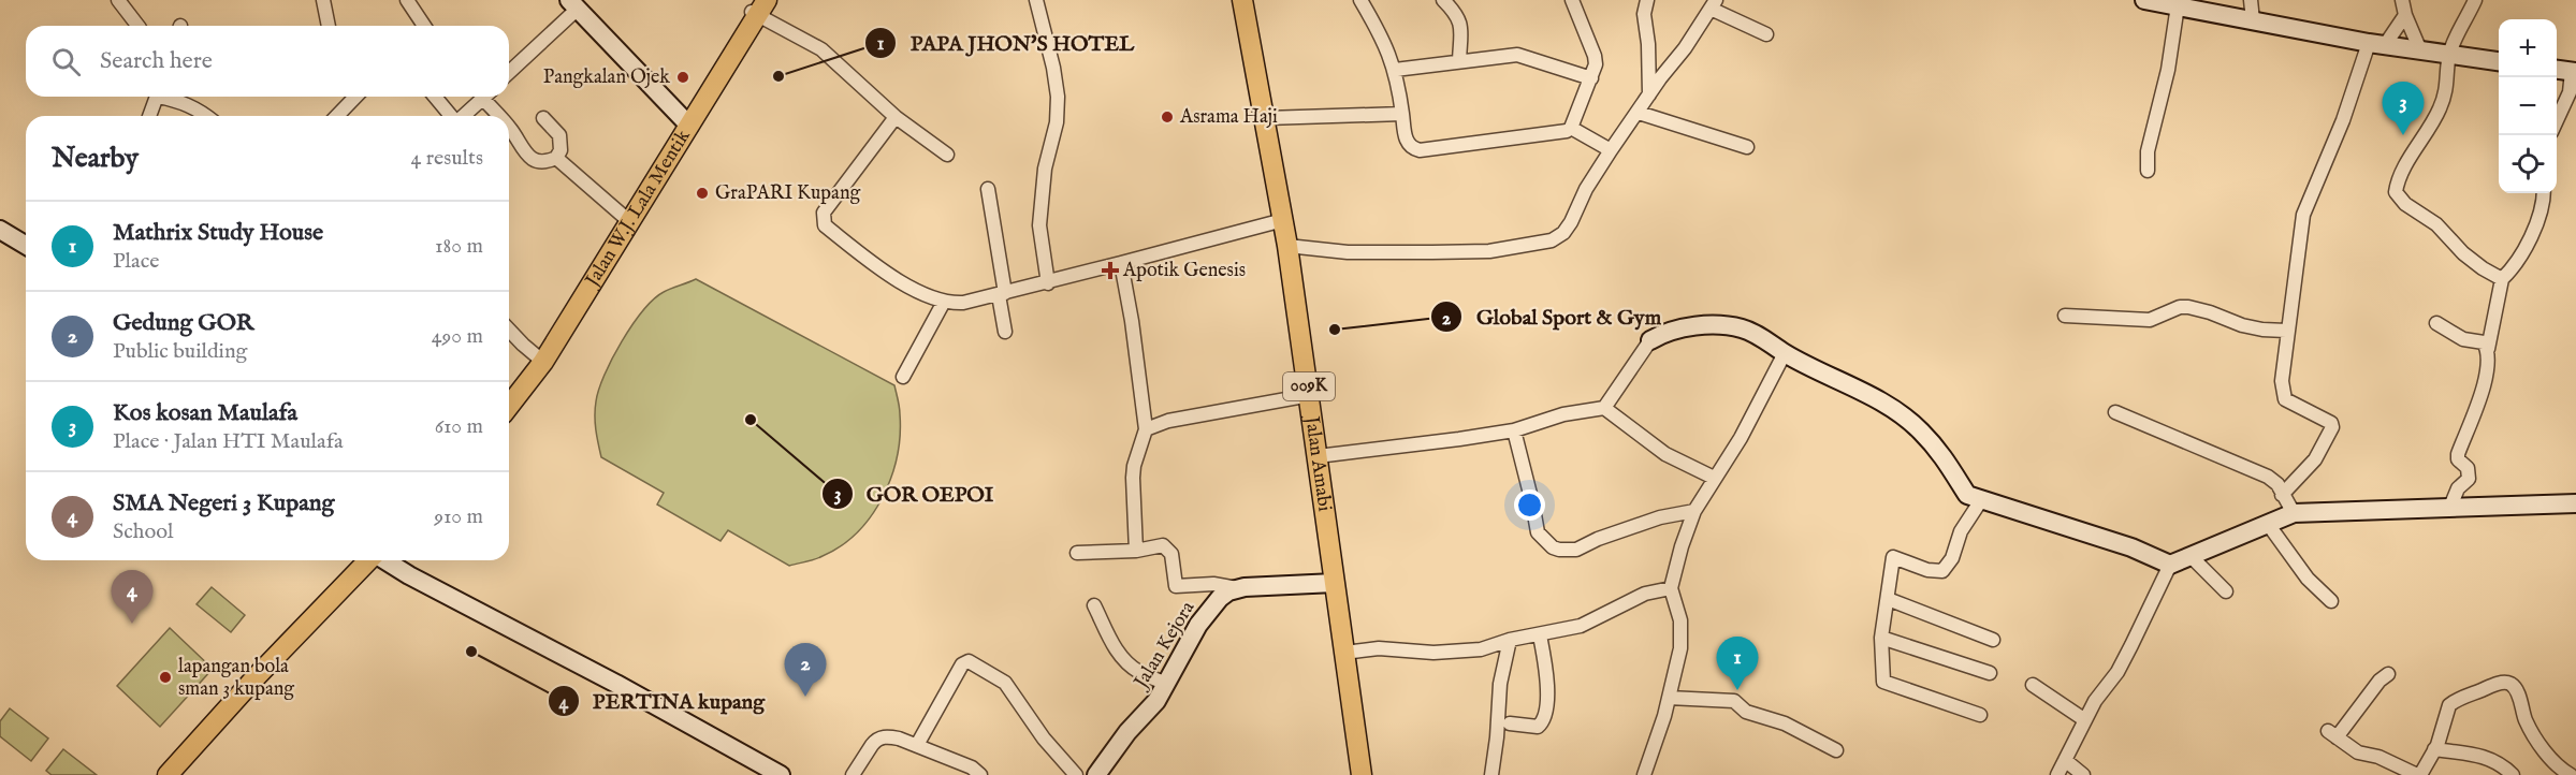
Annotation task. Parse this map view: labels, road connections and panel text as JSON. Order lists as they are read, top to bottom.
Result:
{
  "streets": {
    "main road": ["Jalan W.J. Lala Mentik", "009K", "Jalan Amabi"],
    "street": ["Jalan Kejora"]
  },
  "places": {
    "other": [
      "PAPA JHON'S HOTEL",
      "Pangkalan Ojek",
      "Asrama Haji",
      "GraPARI Kupang",
      "Global Sport & Gym",
      "GOR OEPOI",
      "PERTINA kupang",
      "lapangan bola sman 3 kupang"
    ],
    "health": ["Apotik Genesis"]
  },
  "page": {
    "map_buttons": ["+", "−"],
    "search": "Search here",
    "pins": [
      "3",
      "4",
      "1",
      "2"
    ],
    "heading": ["Nearby", "4 results"],
    "list": [
      {
        "mark": "1",
        "name": "Mathrix Study House",
        "note": "Place",
        "value": "180 m"
      },
      {
        "mark": "2",
        "name": "Gedung GOR",
        "note": "Public building",
        "value": "490 m"
      },
      {
        "mark": "3",
        "name": "Kos kosan Maulafa",
        "note": "Place · Jalan HTI Maulafa",
        "value": "610 m"
      },
      {
        "mark": "4",
        "name": "SMA Negeri 3 Kupang",
        "note": "School",
        "value": "910 m"
      }
    ]
  }
}
